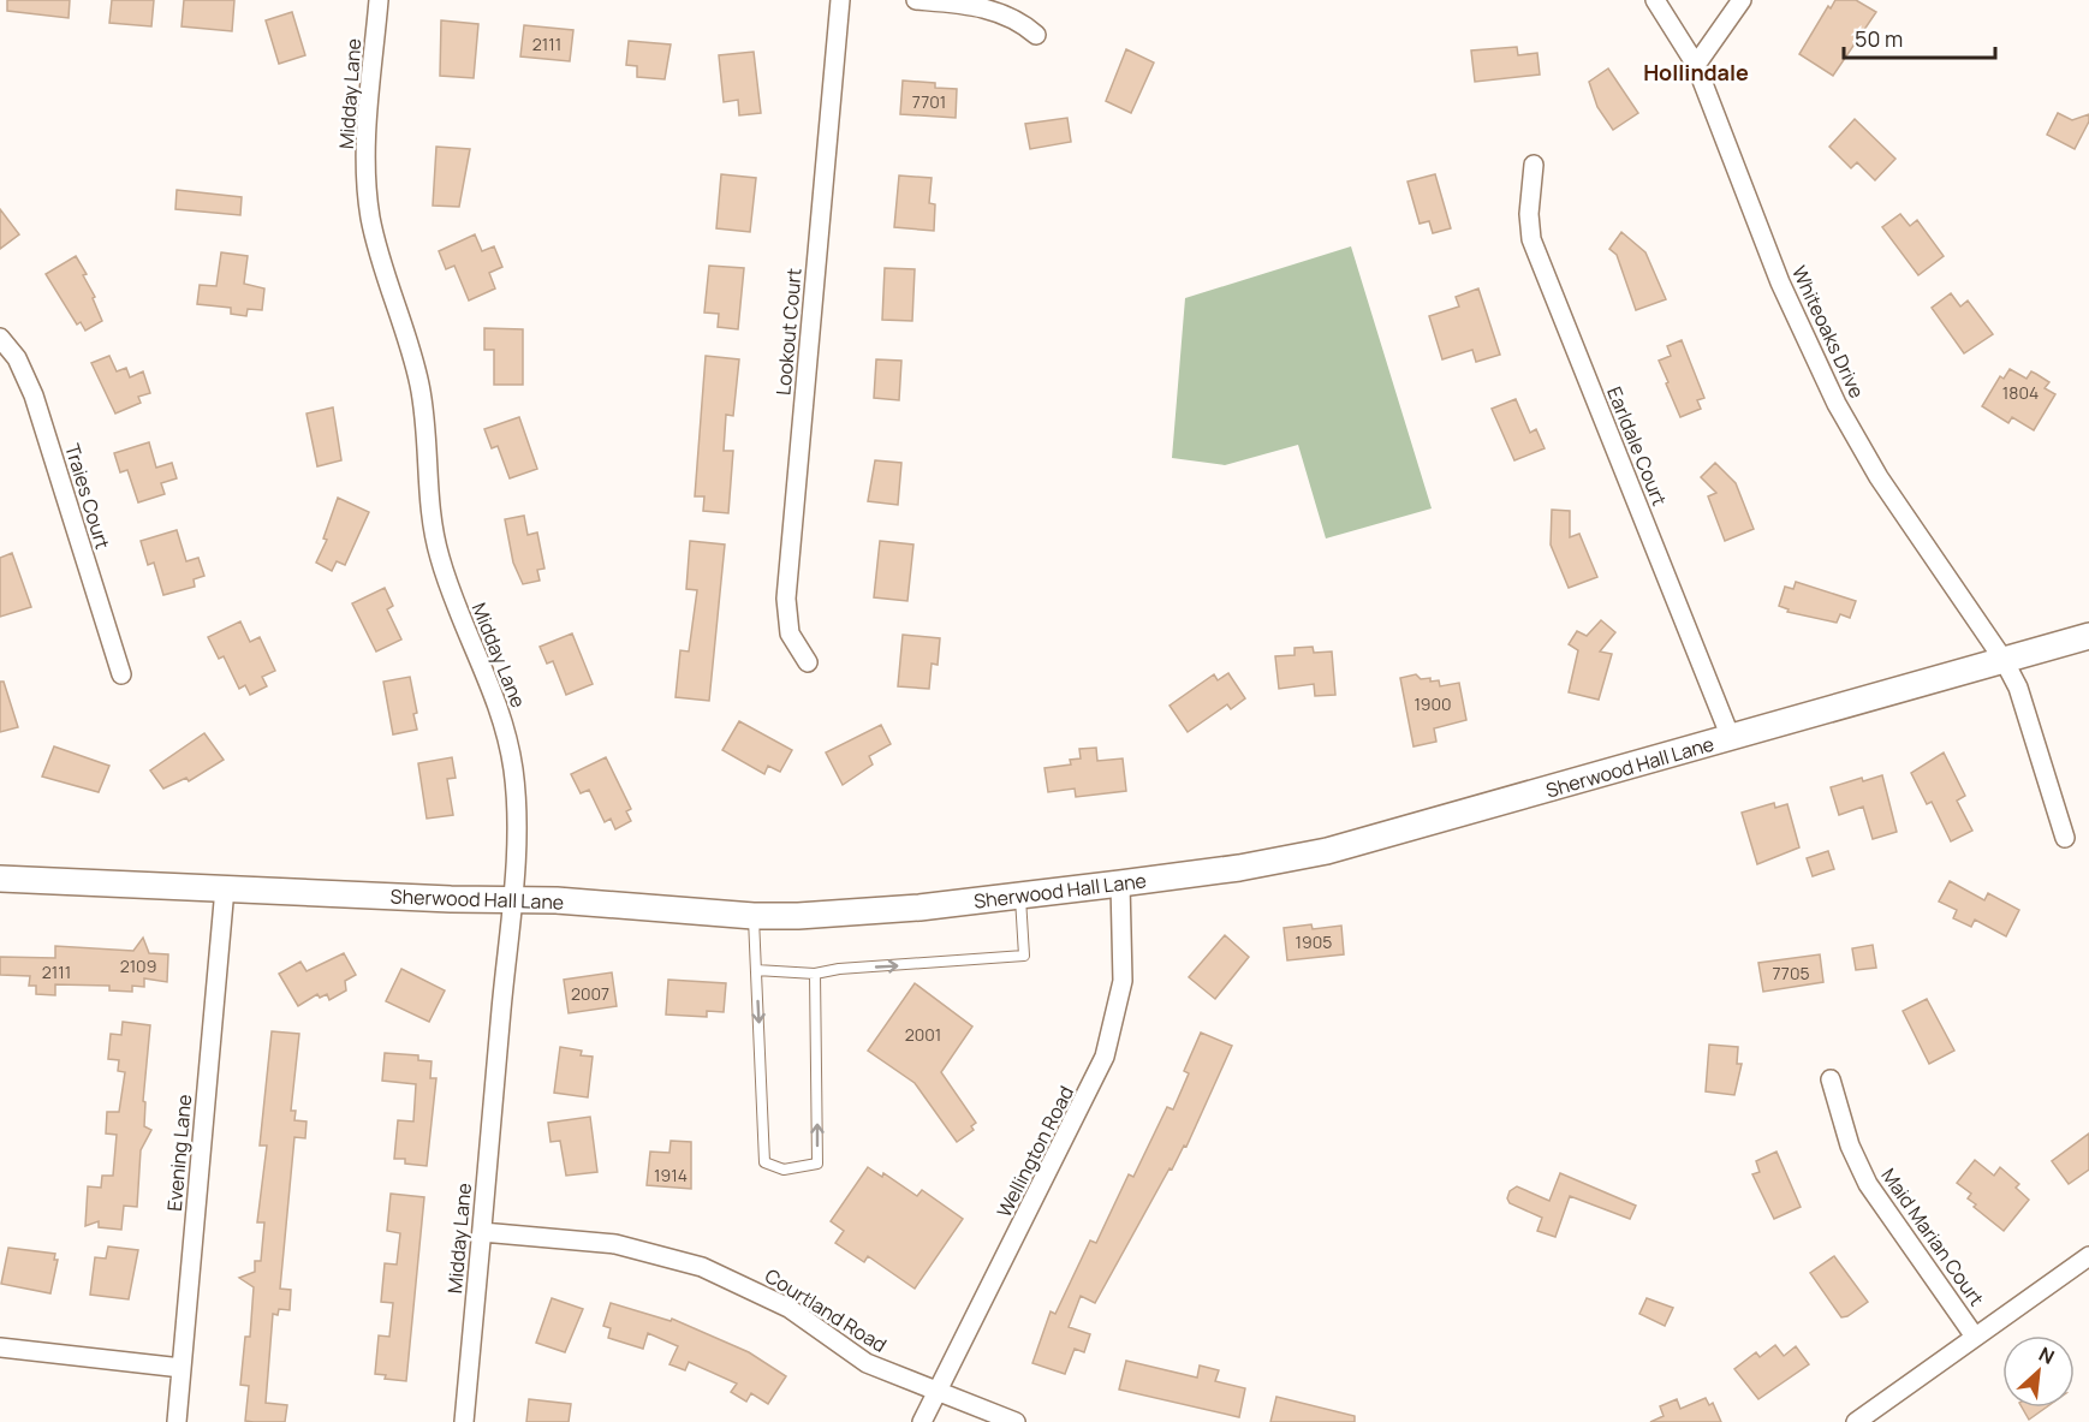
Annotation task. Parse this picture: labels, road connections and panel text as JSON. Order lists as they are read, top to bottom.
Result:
{
  "streets": {
    "main road": ["Sherwood Hall Lane"],
    "street": [
      "Midday Lane",
      "Lookout Court",
      "Whiteoaks Drive",
      "Earldale Court",
      "Traies Court",
      "Wellington Road",
      "Evening Lane",
      "Maid Marian Court",
      "Courtland Road"
    ]
  },
  "crossings": [
    ["Midday Lane", "Sherwood Hall Lane"],
    ["Midday Lane", "Courtland Road"],
    ["Whiteoaks Drive", "Sherwood Hall Lane"],
    ["Earldale Court", "Sherwood Hall Lane"],
    ["Sherwood Hall Lane", "Wellington Road"],
    ["Sherwood Hall Lane", "Evening Lane"],
    ["Wellington Road", "Courtland Road"]
  ],
  "districts": ["Hollindale"],
  "house_numbers": [
    "2111",
    "7701",
    "1804",
    "1900",
    "1905",
    "2109",
    "2111",
    "7705",
    "2007",
    "2001",
    "1914"
  ],
  "scale_bar": "50 m",
  "north": "top right"
}
